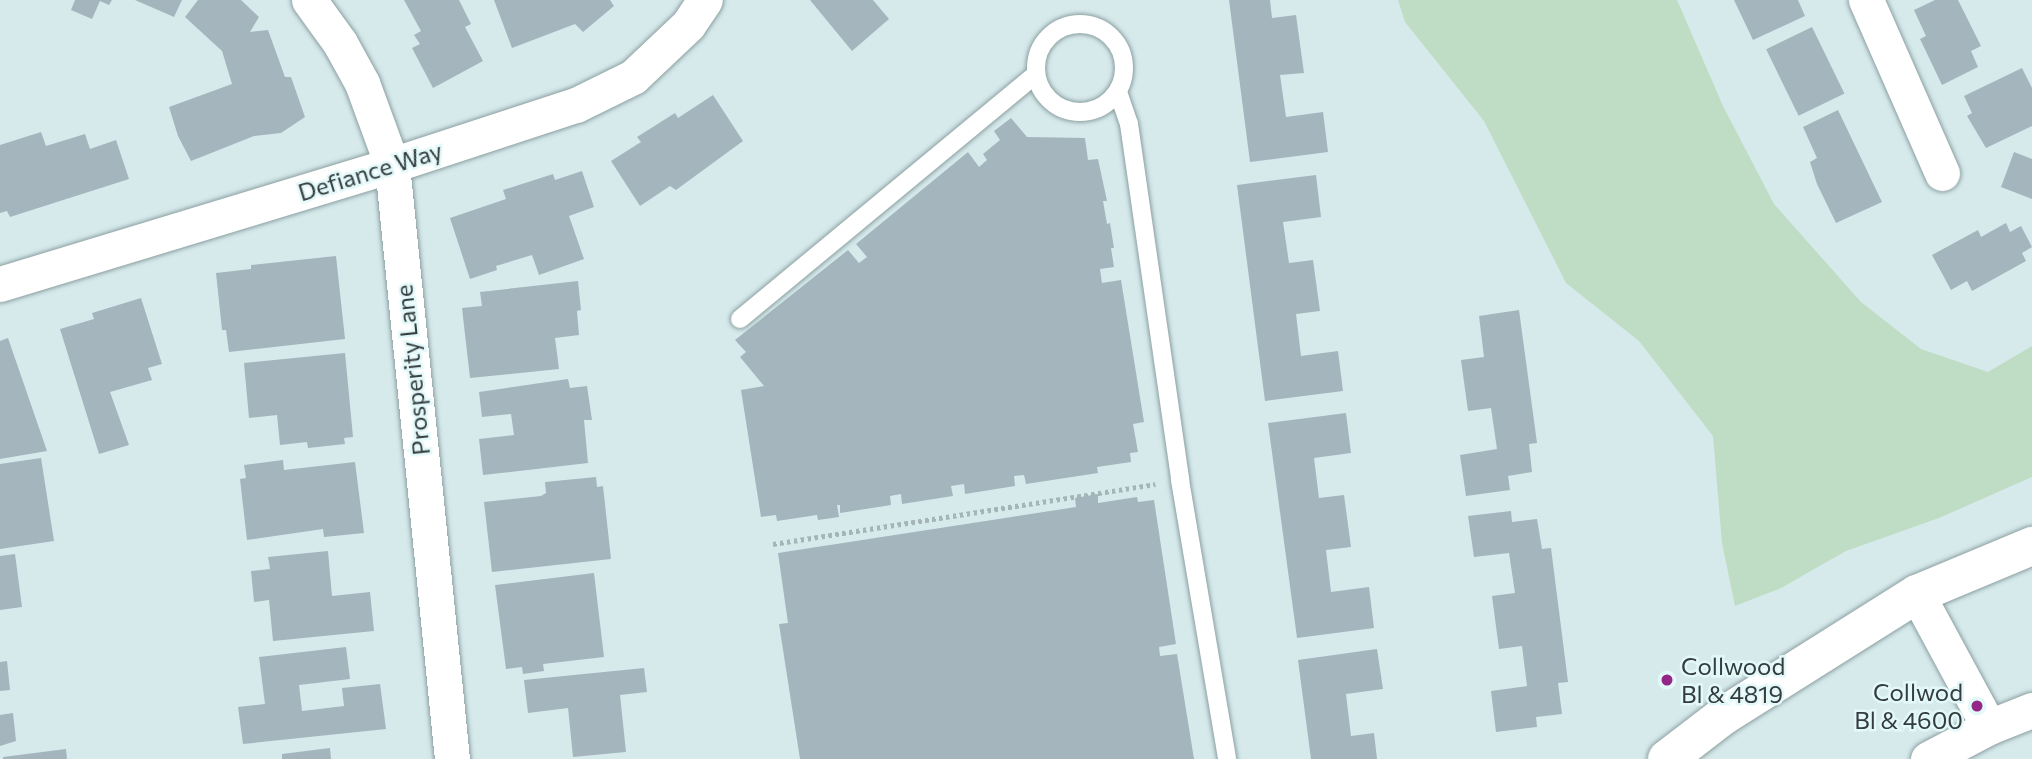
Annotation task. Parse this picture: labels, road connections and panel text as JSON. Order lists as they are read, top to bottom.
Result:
{
  "streets": {
    "street": ["Defiance Way", "Prosperity Lane"]
  },
  "crossings": [
    ["Defiance Way", "Prosperity Lane"]
  ],
  "places": ["Collwood Bl & 4819", "Collwod Bl & 4600"]
}
